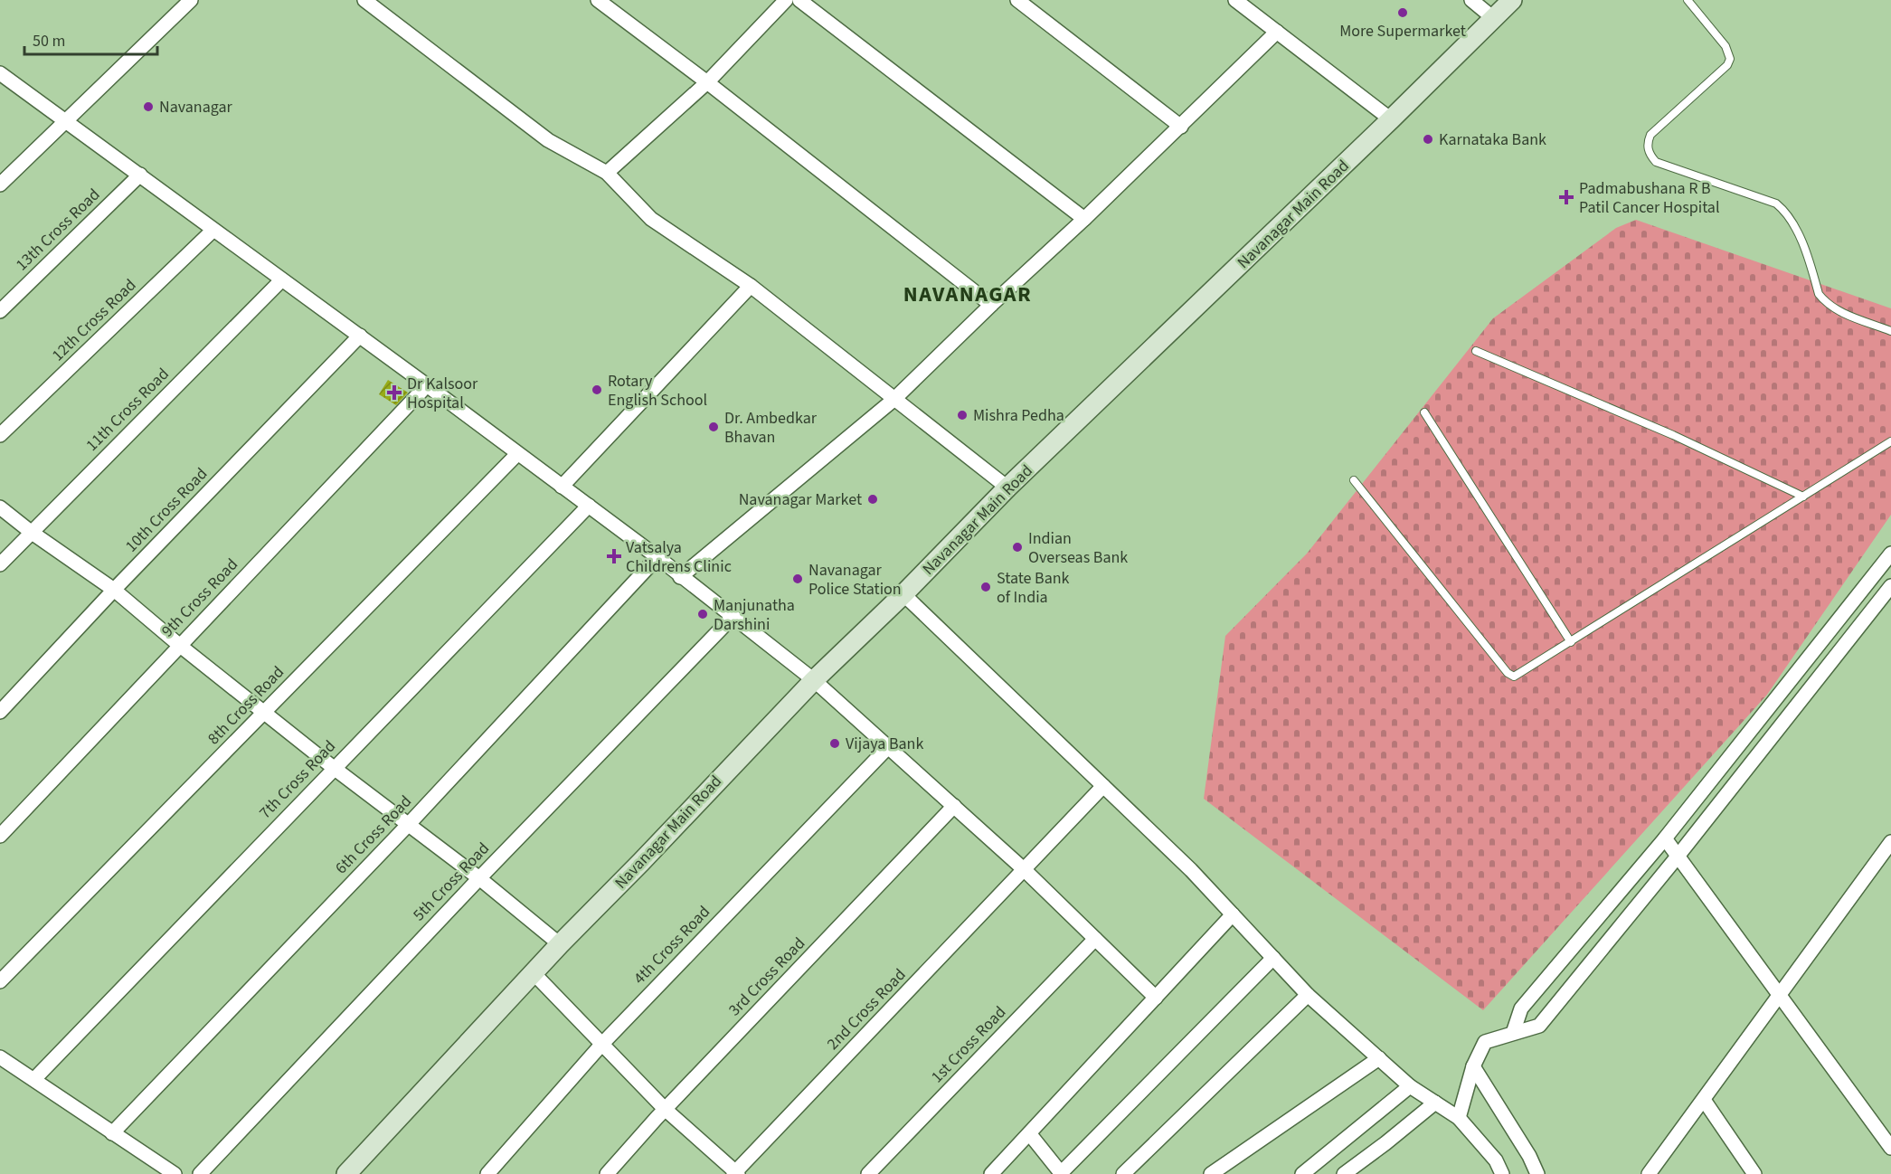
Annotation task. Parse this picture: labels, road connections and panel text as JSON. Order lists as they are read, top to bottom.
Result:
{
  "streets": {
    "main road": ["Navanagar Main Road"],
    "street": [
      "13th Cross Road",
      "12th Cross Road",
      "11th Cross Road",
      "10th Cross Road",
      "9th Cross Road",
      "8th Cross Road",
      "7th Cross Road",
      "6th Cross Road",
      "5th Cross Road",
      "4th Cross Road",
      "3rd Cross Road",
      "2nd Cross Road",
      "1st Cross Road"
    ]
  },
  "districts": ["NAVANAGAR"],
  "places": {
    "other": [
      "More Supermarket",
      "Navanagar",
      "Karnataka Bank",
      "Rotary English School",
      "Mishra Pedha",
      "Dr. Ambedkar Bhavan",
      "Navanagar Market",
      "Indian Overseas Bank",
      "Navanagar Police Station",
      "State Bank of India",
      "Manjunatha Darshini",
      "Vijaya Bank"
    ],
    "health": ["Padmabushana R B Patil Cancer Hospital", "Dr Kalsoor Hospital", "Vatsalya Childrens Clinic"]
  },
  "scale_bar": "50 m"
}
